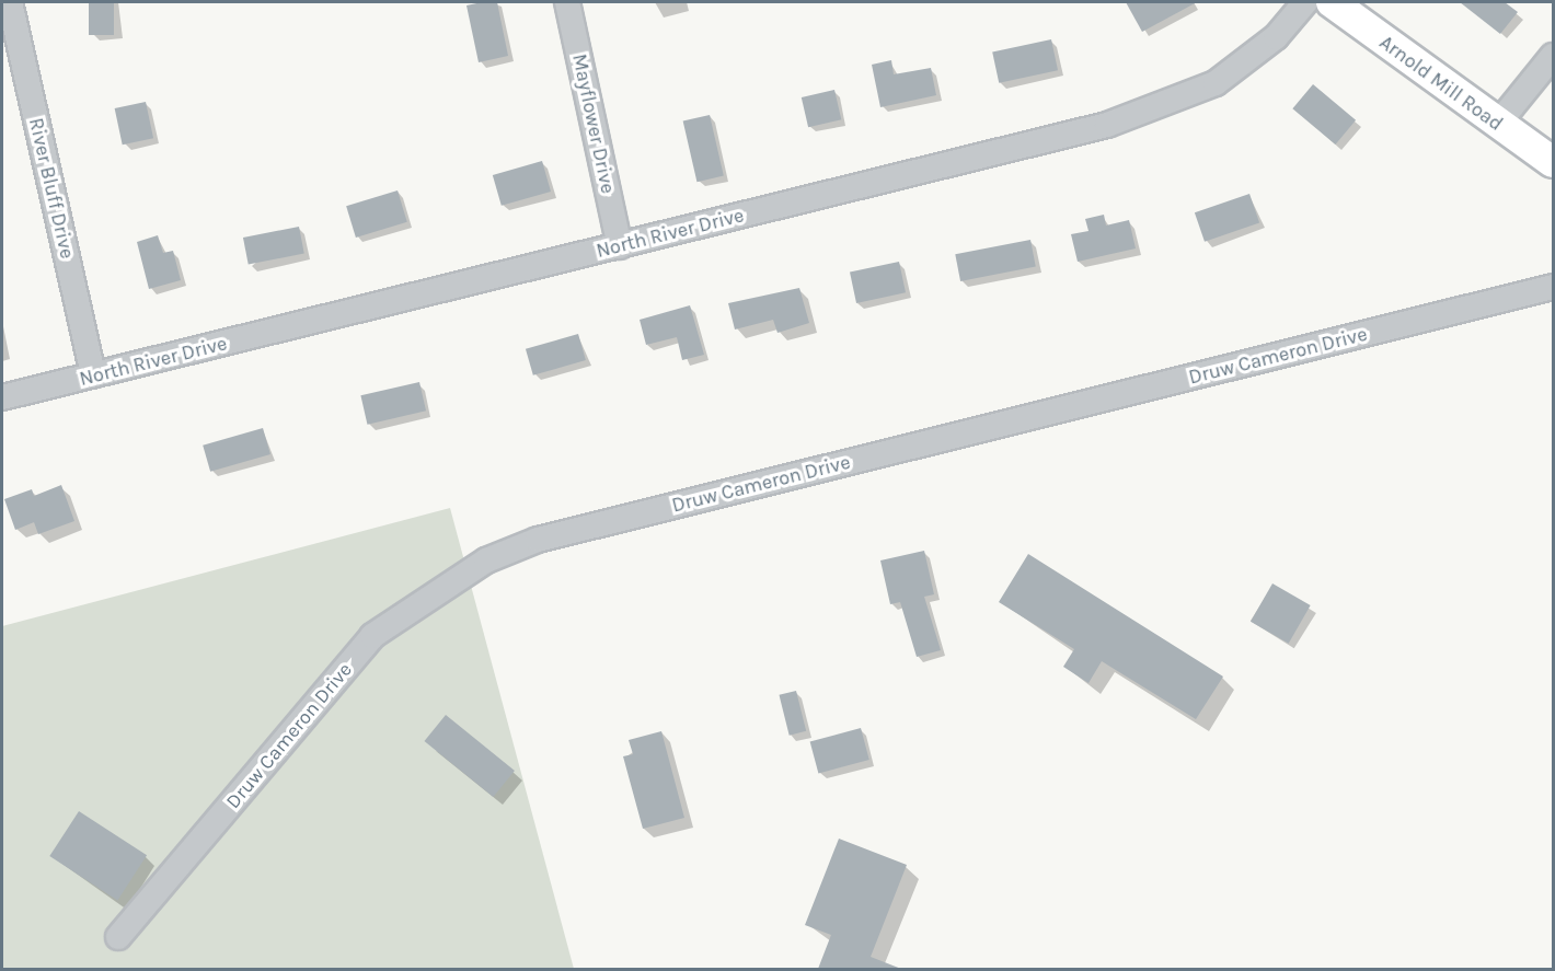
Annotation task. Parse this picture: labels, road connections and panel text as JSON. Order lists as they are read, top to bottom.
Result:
{
  "streets": {
    "main road": ["Arnold Mill Road"],
    "street": [
      "Mayflower Drive",
      "River Bluff Drive",
      "North River Drive",
      "Druw Cameron Drive"
    ]
  },
  "crossings": [
    ["Mayflower Drive", "North River Drive"],
    ["River Bluff Drive", "North River Drive"]
  ]
}
